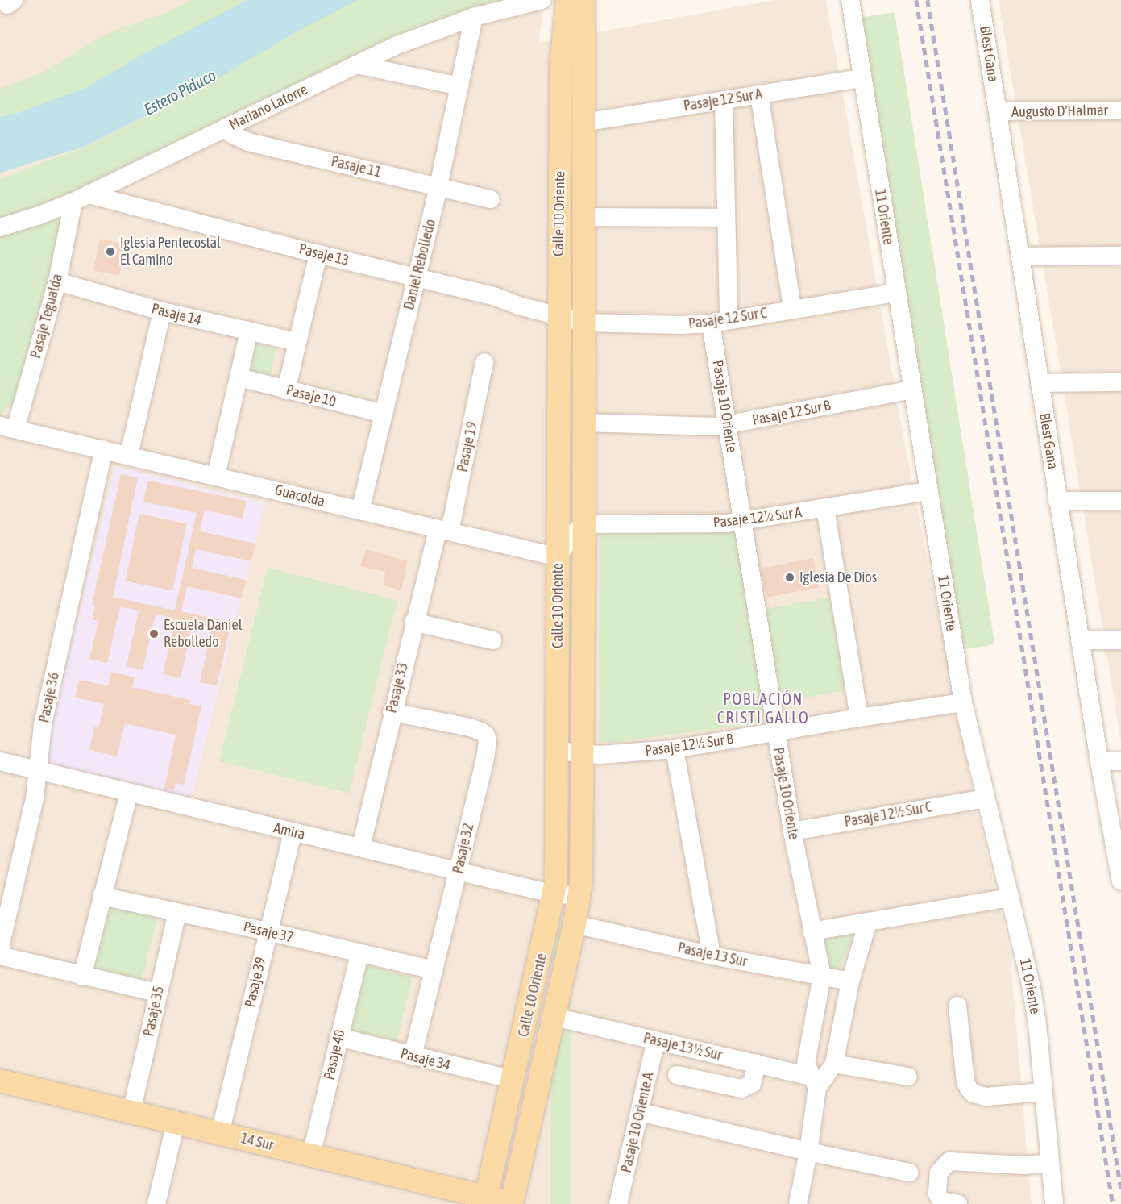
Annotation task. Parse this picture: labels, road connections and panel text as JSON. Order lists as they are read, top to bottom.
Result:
{
  "streets": {
    "main road": ["Calle 10 Oriente", "14 Sur"],
    "street": [
      "Blest Gana",
      "Pasaje 12 Sur A",
      "Mariano Latorre",
      "Augusto D'Halmar",
      "Pasaje 11",
      "11 Oriente",
      "Pasaje 13",
      "Daniel Rebolledo",
      "Pasaje 14",
      "Pasaje Tegualda",
      "Pasaje 12 Sur C",
      "Pasaje 10",
      "Pasaje 10 Oriente",
      "Pasaje 12 Sur B",
      "Pasaje 19",
      "Guacolda",
      "Pasaje 12½ Sur A",
      "Pasaje 33",
      "Pasaje 36",
      "Pasaje 12½ Sur B",
      "Pasaje 12½ Sur C",
      "Amira",
      "Pasaje 32",
      "Pasaje 37",
      "Pasaje 13 Sur",
      "Pasaje 39",
      "Pasaje 35",
      "Pasaje 13½ Sur",
      "Pasaje 40",
      "Pasaje 34",
      "Pasaje 10 Oriente A"
    ]
  },
  "crossings": [
    ["Blest Gana", "Augusto D'Halmar"],
    ["Pasaje 12 Sur A", "Calle 10 Oriente"],
    ["Pasaje 12 Sur A", "11 Oriente"],
    ["Pasaje 12 Sur A", "Pasaje 10 Oriente"],
    ["Mariano Latorre", "Pasaje 11"],
    ["Mariano Latorre", "Pasaje 13"],
    ["Mariano Latorre", "Daniel Rebolledo"],
    ["Mariano Latorre", "Pasaje Tegualda"],
    ["Pasaje 11", "Daniel Rebolledo"],
    ["Calle 10 Oriente", "Pasaje 13"],
    ["Calle 10 Oriente", "Pasaje 12 Sur C"],
    ["Calle 10 Oriente", "Pasaje 12 Sur B"],
    ["Calle 10 Oriente", "Guacolda"],
    ["Calle 10 Oriente", "Pasaje 12½ Sur A"],
    ["Calle 10 Oriente", "Pasaje 12½ Sur B"],
    ["Calle 10 Oriente", "Amira"],
    ["Calle 10 Oriente", "Pasaje 13 Sur"],
    ["Calle 10 Oriente", "Pasaje 13½ Sur"],
    ["Calle 10 Oriente", "Pasaje 34"],
    ["Calle 10 Oriente", "14 Sur"],
    ["11 Oriente", "Pasaje 12 Sur C"],
    ["11 Oriente", "Pasaje 12 Sur B"],
    ["11 Oriente", "Pasaje 12½ Sur A"],
    ["11 Oriente", "Pasaje 12½ Sur B"],
    ["11 Oriente", "Pasaje 12½ Sur C"],
    ["Pasaje 13", "Daniel Rebolledo"],
    ["Pasaje 13", "Pasaje Tegualda"],
    ["Pasaje 13", "Pasaje 12 Sur C"],
    ["Daniel Rebolledo", "Pasaje 10"],
    ["Daniel Rebolledo", "Guacolda"],
    ["Pasaje 14", "Pasaje Tegualda"],
    ["Pasaje Tegualda", "Guacolda"],
    ["Pasaje 12 Sur C", "Pasaje 10 Oriente"],
    ["Pasaje 10 Oriente", "Pasaje 12 Sur B"],
    ["Pasaje 10 Oriente", "Pasaje 12½ Sur A"],
    ["Pasaje 10 Oriente", "Pasaje 12½ Sur B"],
    ["Pasaje 10 Oriente", "Pasaje 12½ Sur C"],
    ["Pasaje 10 Oriente", "Pasaje 13 Sur"],
    ["Pasaje 10 Oriente", "Pasaje 13½ Sur"],
    ["Pasaje 19", "Guacolda"],
    ["Pasaje 19", "Pasaje 33"],
    ["Guacolda", "Pasaje 33"],
    ["Guacolda", "Pasaje 36"],
    ["Pasaje 33", "Amira"],
    ["Pasaje 33", "Pasaje 32"],
    ["Pasaje 36", "Amira"],
    ["Amira", "Pasaje 32"],
    ["Amira", "Pasaje 39"],
    ["Pasaje 32", "Pasaje 37"],
    ["Pasaje 32", "Pasaje 34"],
    ["Pasaje 37", "Pasaje 39"],
    ["Pasaje 37", "Pasaje 35"],
    ["Pasaje 37", "Pasaje 40"],
    ["Pasaje 39", "14 Sur"],
    ["Pasaje 35", "14 Sur"],
    ["Pasaje 13½ Sur", "Pasaje 10 Oriente A"],
    ["Pasaje 40", "Pasaje 34"],
    ["Pasaje 40", "14 Sur"]
  ],
  "districts": ["POBLACIÓN CRISTI GALLO"],
  "water": ["Estero Piduco"],
  "places": ["Iglesia Pentecostal El Camino", "Iglesia De Dios", "Escuela Daniel Rebolledo"]
}
